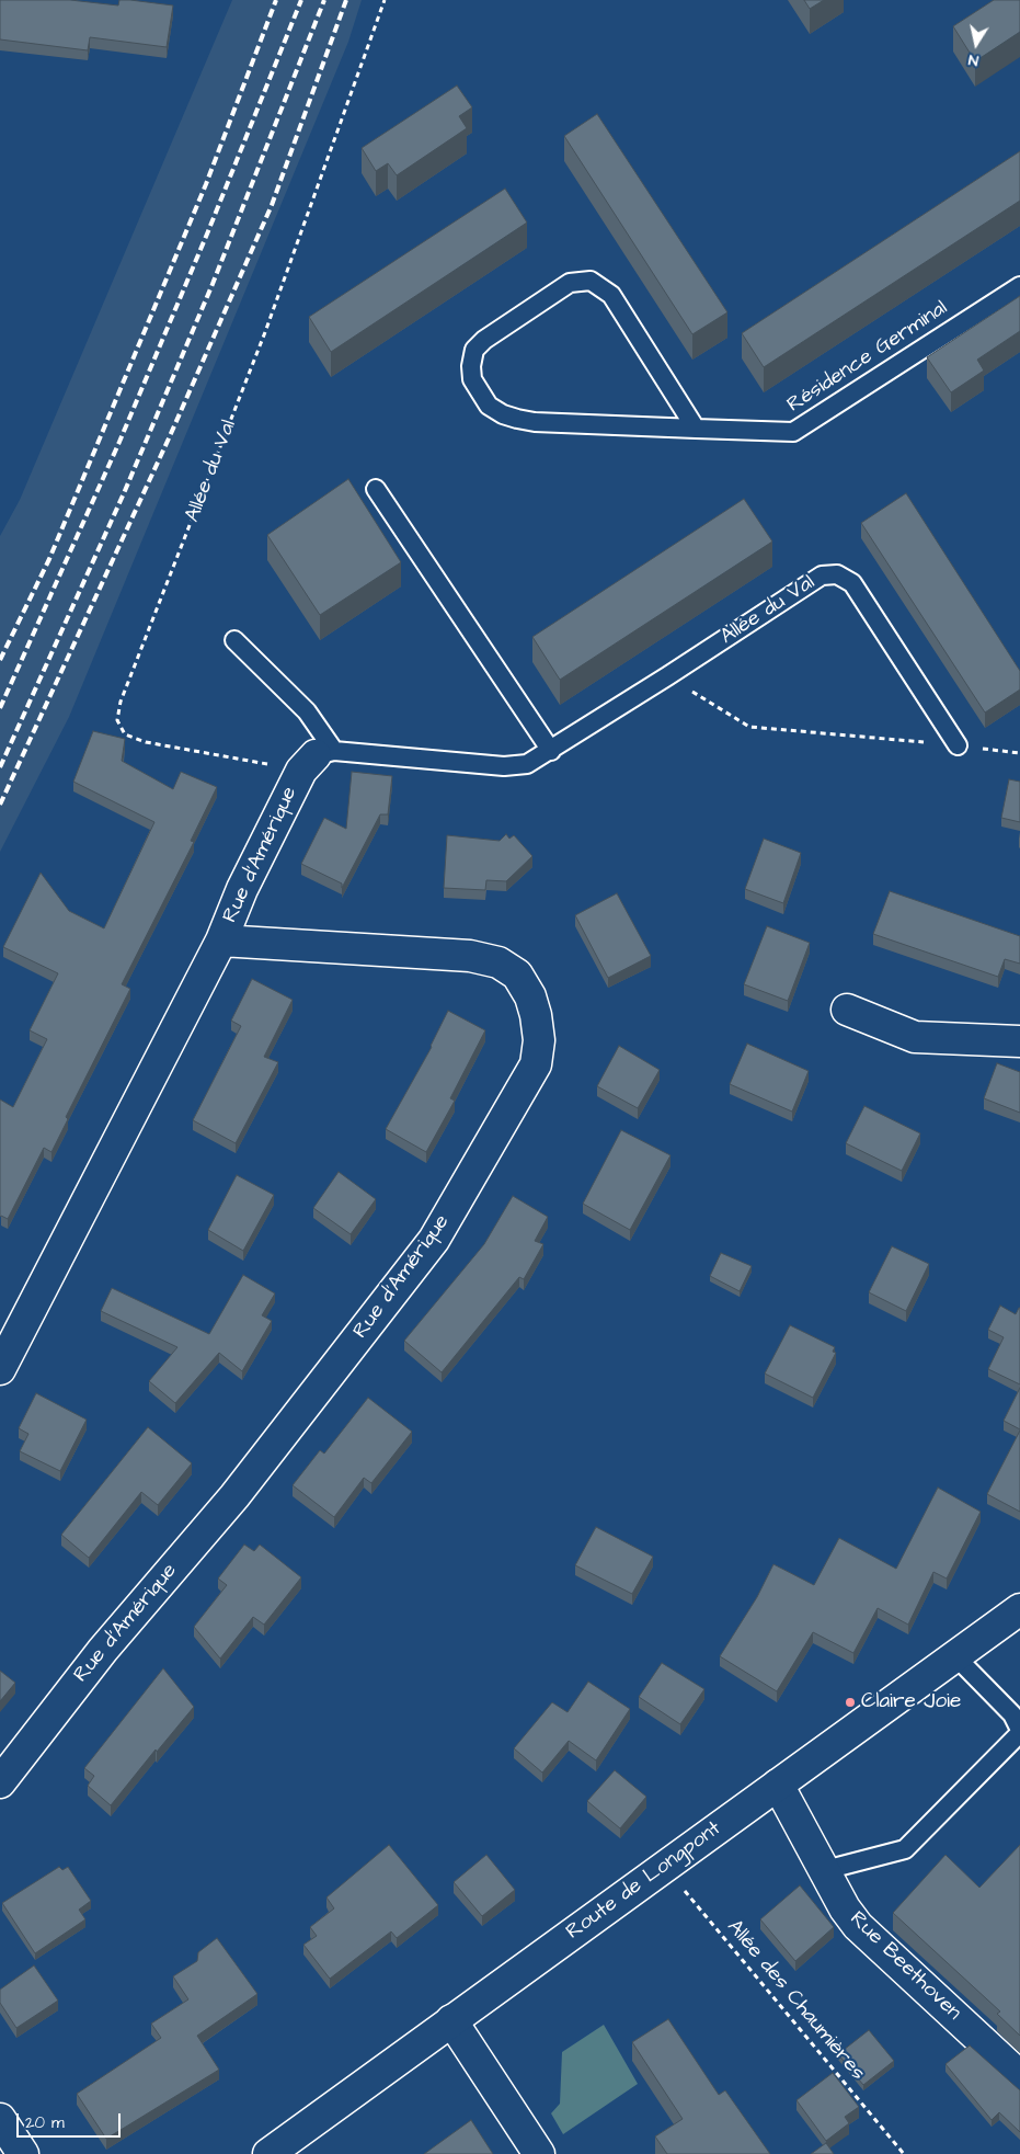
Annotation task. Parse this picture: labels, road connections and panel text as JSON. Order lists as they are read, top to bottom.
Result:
{
  "streets": {
    "street": ["Rue d'Amérique", "Route de Longpont", "Rue Beethoven"],
    "lane": ["Résidence Germinal", "Allée du Val"],
    "path": ["Allée des Chaumières"]
  },
  "crossings": [
    ["Allée du Val", "Rue d'Amérique"],
    ["Route de Longpont", "Rue Beethoven"],
    ["Route de Longpont", "Allée des Chaumières"]
  ],
  "places": ["Claire Joie"],
  "scale_bar": "20 m",
  "north": "bottom"
}
